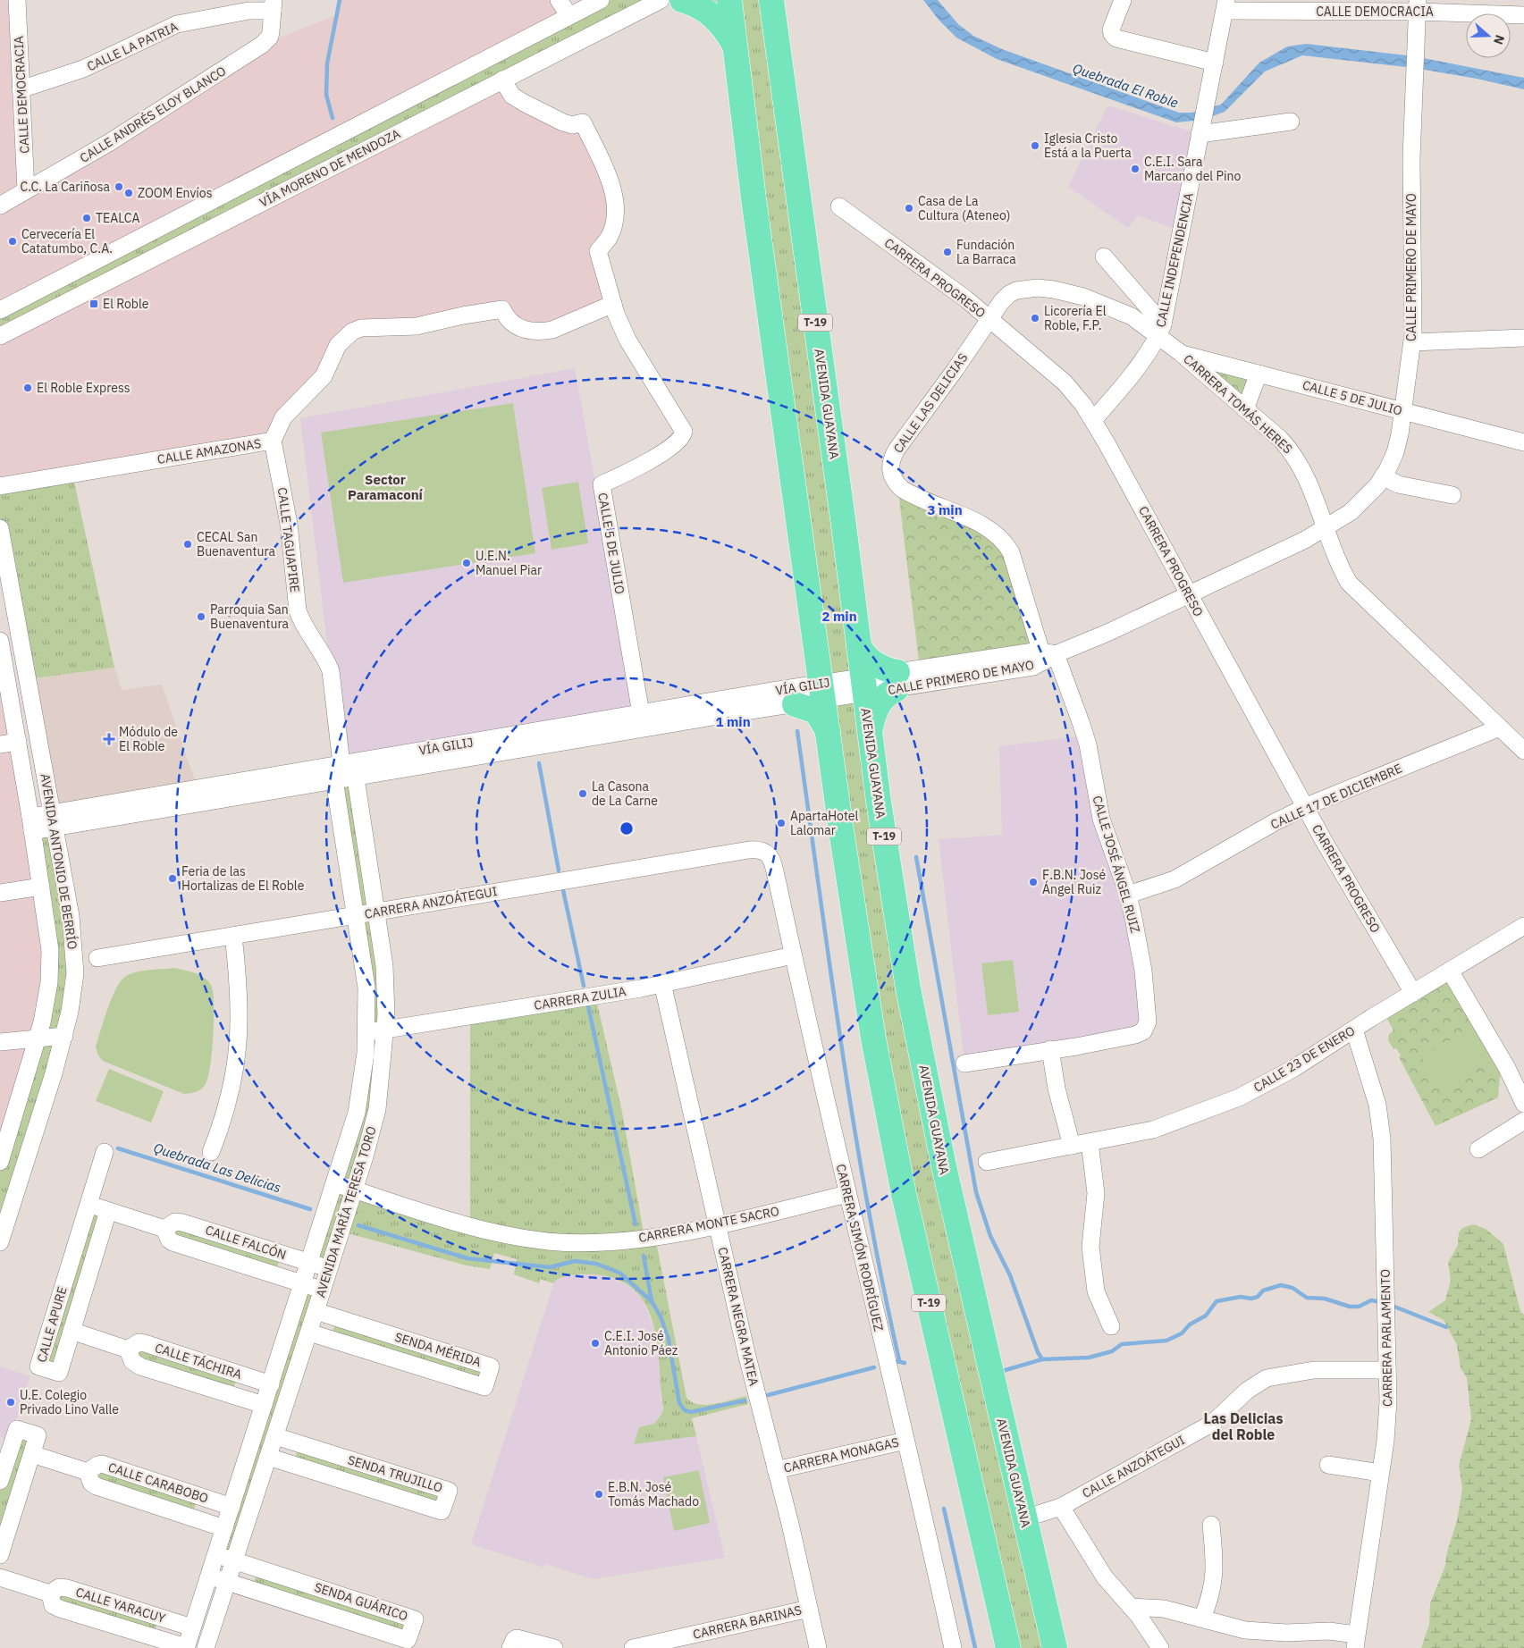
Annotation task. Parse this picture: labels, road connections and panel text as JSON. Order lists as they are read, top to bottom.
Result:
{
  "streets": {
    "highway": ["T-19", "AVENIDA GUAYANA"],
    "street": [
      "CALLE DEMOCRACIA",
      "CALLE LA PATRIA",
      "CALLE ANDRÉS ELOY BLANCO",
      "VÍA MORENO DE MENDOZA",
      "CALLE INDEPENDENCIA",
      "CALLE PRIMERO DE MAYO",
      "CARRERA PROGRESO",
      "CALLE 5 DE JULIO",
      "CALLE LAS DELICIAS",
      "CARRERA TOMÁS HERES",
      "CALLE AMAZONAS",
      "CALLE TAGUAPIRE",
      "VÍA GILIJ",
      "CALLE 17 DE DICIEMBRE",
      "AVENIDA ANTONIO DE BERRÍO",
      "CALLE JOSÉ ÁNGEL RUIZ",
      "CARRERA ANZOÁTEGUI",
      "CARRERA ZULIA",
      "CALLE 23 DE ENERO",
      "AVENIDA MARÍA TERESA TORO",
      "CARRERA MONTE SACRO",
      "CALLE FALCÓN",
      "CARRERA SIMÓN RODRÍGUEZ",
      "CARRERA NEGRA MATEA",
      "CALLE APURE",
      "CARRERA PARLAMENTO",
      "SENDA MÉRIDA",
      "CALLE TÁCHIRA",
      "CARRERA MONAGAS",
      "CALLE ANZOÁTEGUI",
      "SENDA TRUJILLO",
      "CALLE CARABOBO",
      "SENDA GUÁRICO",
      "CALLE YARACUY",
      "CARRERA BARINAS"
    ]
  },
  "crossings": [
    ["CALLE DEMOCRACIA", "CALLE LA PATRIA"],
    ["CALLE DEMOCRACIA", "CALLE ANDRÉS ELOY BLANCO"],
    ["CALLE DEMOCRACIA", "CALLE INDEPENDENCIA"],
    ["CALLE DEMOCRACIA", "CALLE PRIMERO DE MAYO"],
    ["CALLE LA PATRIA", "CALLE ANDRÉS ELOY BLANCO"],
    ["VÍA MORENO DE MENDOZA", "CALLE 5 DE JULIO"],
    ["CALLE INDEPENDENCIA", "CARRERA PROGRESO"],
    ["CALLE INDEPENDENCIA", "CARRERA TOMÁS HERES"],
    ["CALLE PRIMERO DE MAYO", "CARRERA PROGRESO"],
    ["CALLE PRIMERO DE MAYO", "T-19"],
    ["CALLE PRIMERO DE MAYO", "CALLE 5 DE JULIO"],
    ["CALLE PRIMERO DE MAYO", "CALLE LAS DELICIAS"],
    ["CALLE PRIMERO DE MAYO", "AVENIDA GUAYANA"],
    ["CALLE PRIMERO DE MAYO", "CARRERA TOMÁS HERES"],
    ["CALLE PRIMERO DE MAYO", "VÍA GILIJ"],
    ["CALLE PRIMERO DE MAYO", "CALLE JOSÉ ÁNGEL RUIZ"],
    ["CARRERA PROGRESO", "CALLE LAS DELICIAS"],
    ["CARRERA PROGRESO", "CARRERA TOMÁS HERES"],
    ["CARRERA PROGRESO", "CALLE 17 DE DICIEMBRE"],
    ["CARRERA PROGRESO", "CALLE 23 DE ENERO"],
    ["T-19", "AVENIDA GUAYANA"],
    ["T-19", "VÍA GILIJ"],
    ["CALLE 5 DE JULIO", "CARRERA TOMÁS HERES"],
    ["CALLE 5 DE JULIO", "CALLE AMAZONAS"],
    ["CALLE 5 DE JULIO", "VÍA GILIJ"],
    ["CALLE LAS DELICIAS", "CARRERA TOMÁS HERES"],
    ["CALLE LAS DELICIAS", "CALLE JOSÉ ÁNGEL RUIZ"],
    ["AVENIDA GUAYANA", "VÍA GILIJ"],
    ["AVENIDA GUAYANA", "CALLE ANZOÁTEGUI"],
    ["CARRERA TOMÁS HERES", "CALLE 17 DE DICIEMBRE"],
    ["CALLE AMAZONAS", "CALLE TAGUAPIRE"],
    ["CALLE TAGUAPIRE", "VÍA GILIJ"],
    ["CALLE TAGUAPIRE", "AVENIDA MARÍA TERESA TORO"],
    ["VÍA GILIJ", "AVENIDA ANTONIO DE BERRÍO"],
    ["VÍA GILIJ", "AVENIDA MARÍA TERESA TORO"],
    ["CALLE 17 DE DICIEMBRE", "CALLE JOSÉ ÁNGEL RUIZ"],
    ["CARRERA ANZOÁTEGUI", "AVENIDA MARÍA TERESA TORO"],
    ["CARRERA ANZOÁTEGUI", "CARRERA SIMÓN RODRÍGUEZ"],
    ["CARRERA ZULIA", "AVENIDA MARÍA TERESA TORO"],
    ["CARRERA ZULIA", "CARRERA SIMÓN RODRÍGUEZ"],
    ["CARRERA ZULIA", "CARRERA NEGRA MATEA"],
    ["CALLE 23 DE ENERO", "CARRERA PARLAMENTO"],
    ["AVENIDA MARÍA TERESA TORO", "CARRERA MONTE SACRO"],
    ["AVENIDA MARÍA TERESA TORO", "CALLE FALCÓN"],
    ["AVENIDA MARÍA TERESA TORO", "SENDA MÉRIDA"],
    ["AVENIDA MARÍA TERESA TORO", "CALLE TÁCHIRA"],
    ["AVENIDA MARÍA TERESA TORO", "SENDA TRUJILLO"],
    ["AVENIDA MARÍA TERESA TORO", "CALLE CARABOBO"],
    ["AVENIDA MARÍA TERESA TORO", "SENDA GUÁRICO"],
    ["AVENIDA MARÍA TERESA TORO", "CALLE YARACUY"],
    ["CARRERA MONTE SACRO", "CARRERA SIMÓN RODRÍGUEZ"],
    ["CARRERA MONTE SACRO", "CARRERA NEGRA MATEA"],
    ["CALLE FALCÓN", "CALLE APURE"],
    ["CARRERA SIMÓN RODRÍGUEZ", "CARRERA MONAGAS"],
    ["CARRERA NEGRA MATEA", "CARRERA MONAGAS"],
    ["CARRERA NEGRA MATEA", "CARRERA BARINAS"],
    ["CARRERA PARLAMENTO", "CALLE ANZOÁTEGUI"]
  ],
  "districts": ["Sector Paramaconí", "Las Delicias del Roble"],
  "water": ["Quebrada El Roble", "Quebrada Las Delicias"],
  "places": {
    "other": [
      "Iglesia Cristo Está a la Puerta",
      "C.E.I. Sara Marcano del Pino",
      "C.C. La Cariñosa",
      "ZOOM Envíos",
      "Casa de La Cultura (Ateneo)",
      "TEALCA",
      "Cervecería El Catatumbo, C.A.",
      "Fundación La Barraca",
      "Licorería El Roble, F.P.",
      "El Roble Express",
      "CECAL San Buenaventura",
      "U.E.N. Manuel Piar",
      "Parroquia San Buenaventura",
      "La Casona de La Carne",
      "ApartaHotel Lalomar",
      "Feria de las Hortalizas de El Roble",
      "E.B.N. José Ángel Ruiz",
      "C.E.I. José Antonio Páez",
      "U.E. Colegio Privado Lino Valle",
      "E.B.N. José Tomás Machado"
    ],
    "transit": ["El Roble"],
    "health": ["Módulo de El Roble"]
  },
  "north": "right",
  "rings": ["3 min", "2 min", "1 min"]
}
